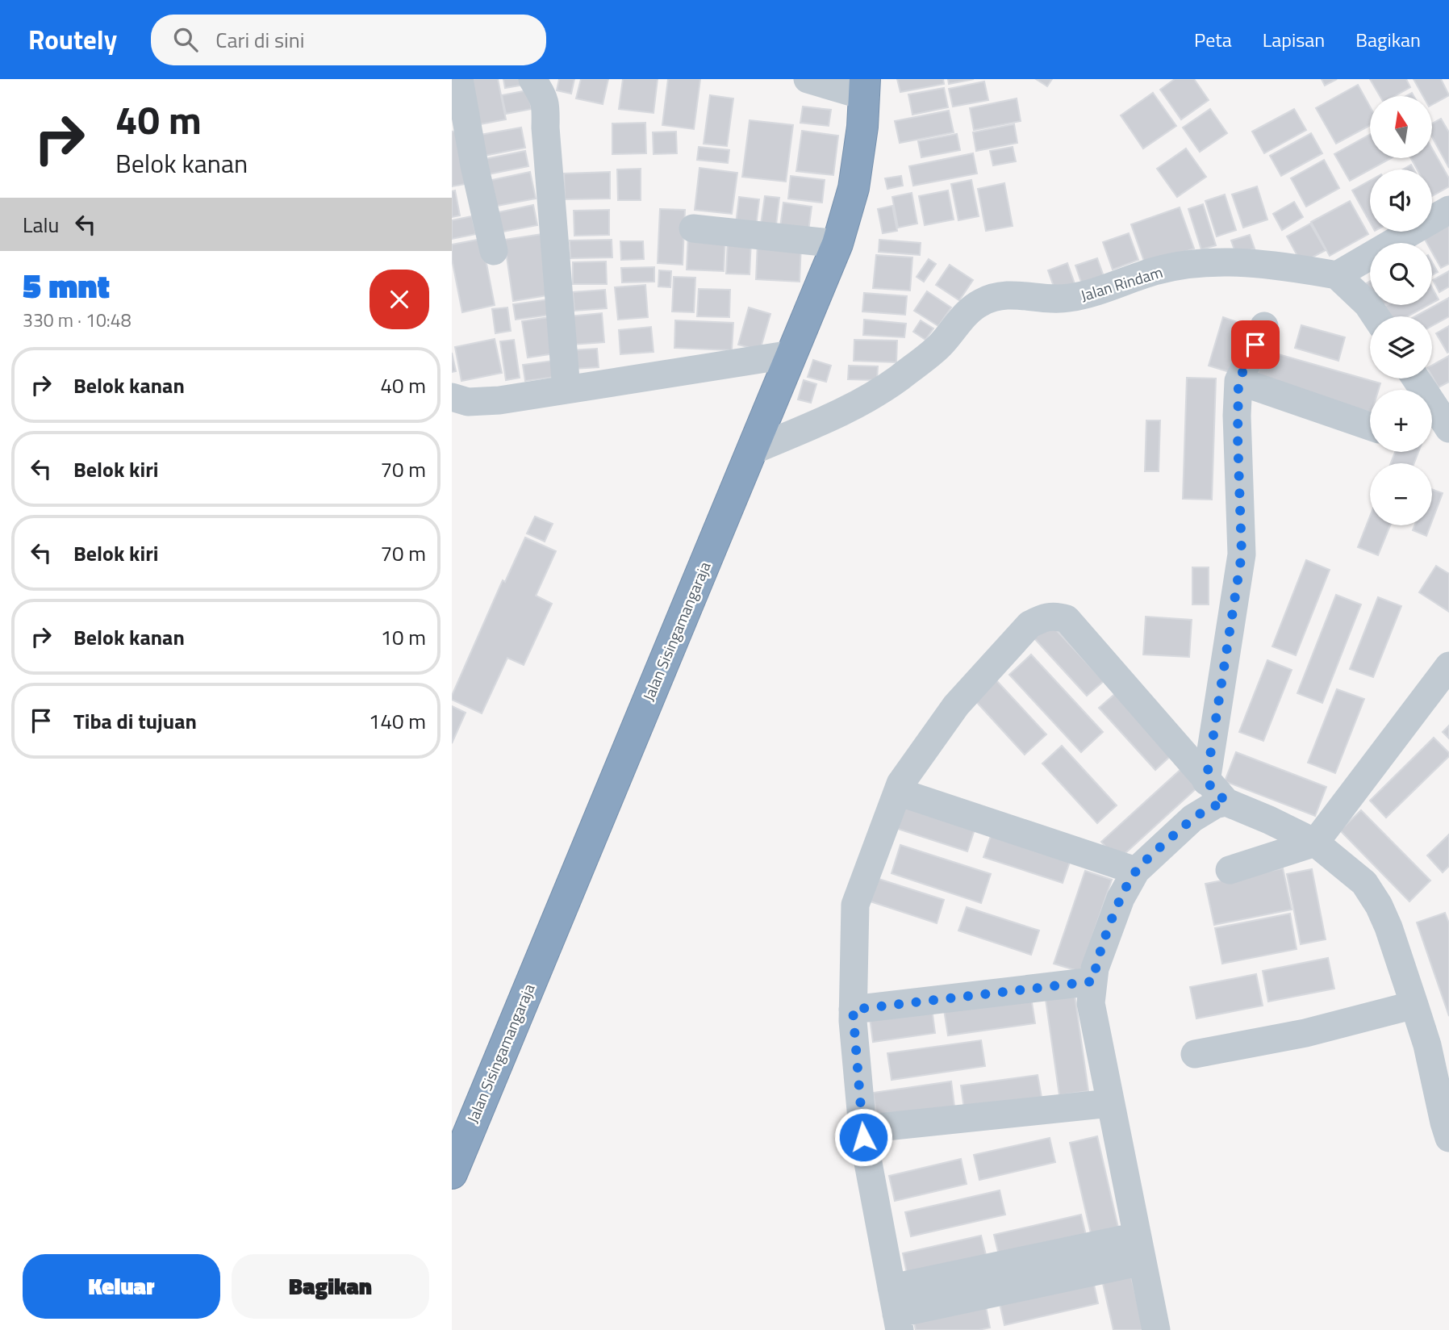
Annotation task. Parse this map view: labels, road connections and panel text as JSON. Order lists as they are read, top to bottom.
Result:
{
  "streets": {
    "highway": ["Jalan Sisingamangaraja"],
    "street": ["Jalan Rindam"]
  },
  "crossings": [
    ["Jalan Rindam", "Jalan Sisingamangaraja"]
  ],
  "north": "top",
  "page": {
    "header": "Routely",
    "search": "Cari di sini",
    "nav": ["Peta", "Lapisan", "Bagikan"],
    "turn": ["40 m", "Belok kanan"],
    "map_buttons": ["+", "−"],
    "then": "Lalu",
    "heading": ["5 mnt", "330 m · 10:48"],
    "list": [
      {
        "name": "Belok kanan",
        "value": "40 m"
      },
      {
        "name": "Belok kiri",
        "value": "70 m"
      },
      {
        "name": "Belok kiri",
        "value": "70 m"
      },
      {
        "name": "Belok kanan",
        "value": "10 m"
      },
      {
        "name": "Tiba di tujuan",
        "value": "140 m"
      }
    ],
    "buttons": ["Keluar", "Bagikan"]
  }
}
